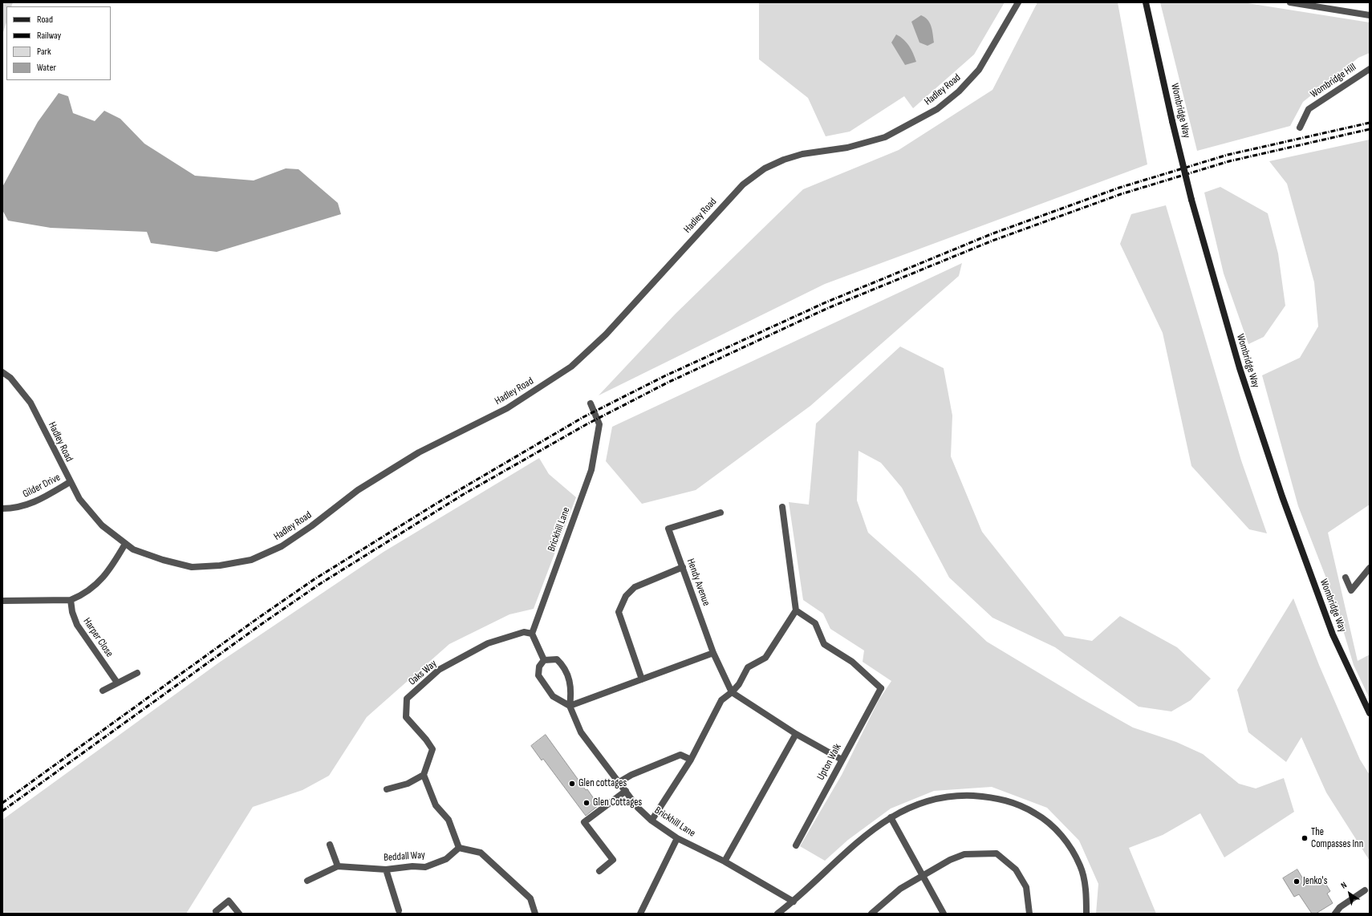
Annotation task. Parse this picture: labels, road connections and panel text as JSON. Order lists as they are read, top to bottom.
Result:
{
  "streets": {
    "main road": ["Wombridge Way"],
    "street": [
      "Wombridge Hill",
      "Hadley Road",
      "Gilder Drive",
      "Brickhill Lane",
      "Hendy Avenue",
      "Harper Close",
      "Oaks Way",
      "Upton Walk",
      "Beddall Way"
    ]
  },
  "crossings": [
    ["Hadley Road", "Gilder Drive"],
    ["Brickhill Lane", "Oaks Way"]
  ],
  "places": [
    "Glen cottages",
    "Glen Cottages",
    "The Compasses Inn",
    "Jenko's"
  ],
  "legend": [
    "Road",
    "Railway",
    "Park",
    "Water"
  ],
  "north": "top left"
}
